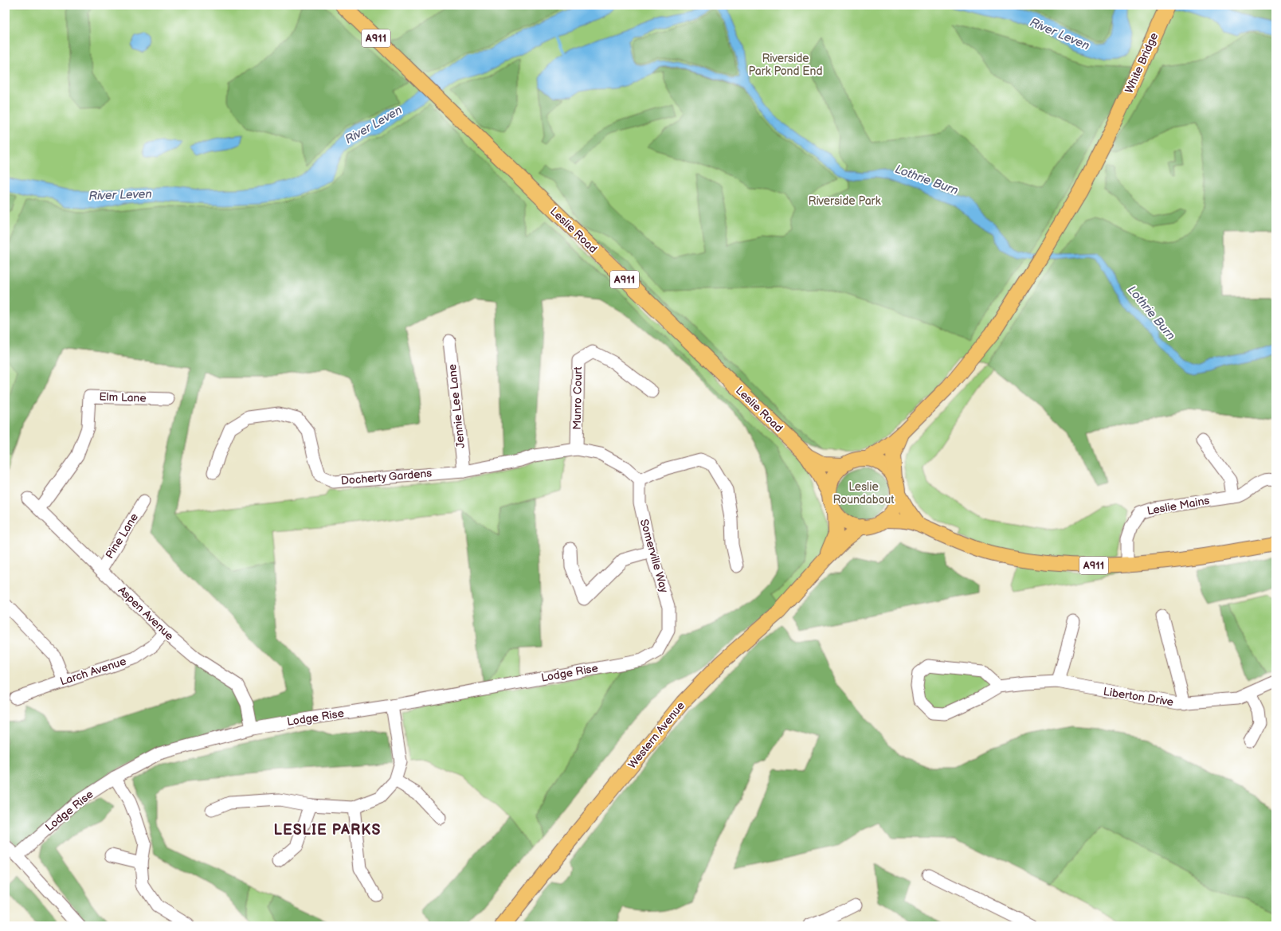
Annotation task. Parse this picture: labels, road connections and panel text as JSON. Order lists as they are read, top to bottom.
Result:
{
  "streets": {
    "main road": [
      "A911",
      "White Bridge",
      "Leslie Road",
      "Western Avenue"
    ],
    "street": [
      "Elm Lane",
      "Munro Court",
      "Jennie Lee Lane",
      "Docherty Gardens",
      "Leslie Mains",
      "Pine Lane",
      "Somerville Way",
      "Aspen Avenue",
      "Larch Avenue",
      "Lodge Rise",
      "Liberton Drive"
    ]
  },
  "crossings": [
    ["A911", "White Bridge"],
    ["A911", "Leslie Road"],
    ["A911", "Leslie Mains"],
    ["A911", "Western Avenue"],
    ["White Bridge", "Western Avenue"],
    ["Elm Lane", "Aspen Avenue"],
    ["Jennie Lee Lane", "Docherty Gardens"],
    ["Pine Lane", "Aspen Avenue"],
    ["Somerville Way", "Lodge Rise"],
    ["Aspen Avenue", "Larch Avenue"],
    ["Aspen Avenue", "Lodge Rise"]
  ],
  "districts": ["LESLIE PARKS"],
  "water": ["River Leven", "Lothrie Burn"],
  "parks": ["Riverside Park Pond End", "Riverside Park", "Leslie Roundabout"]
}
